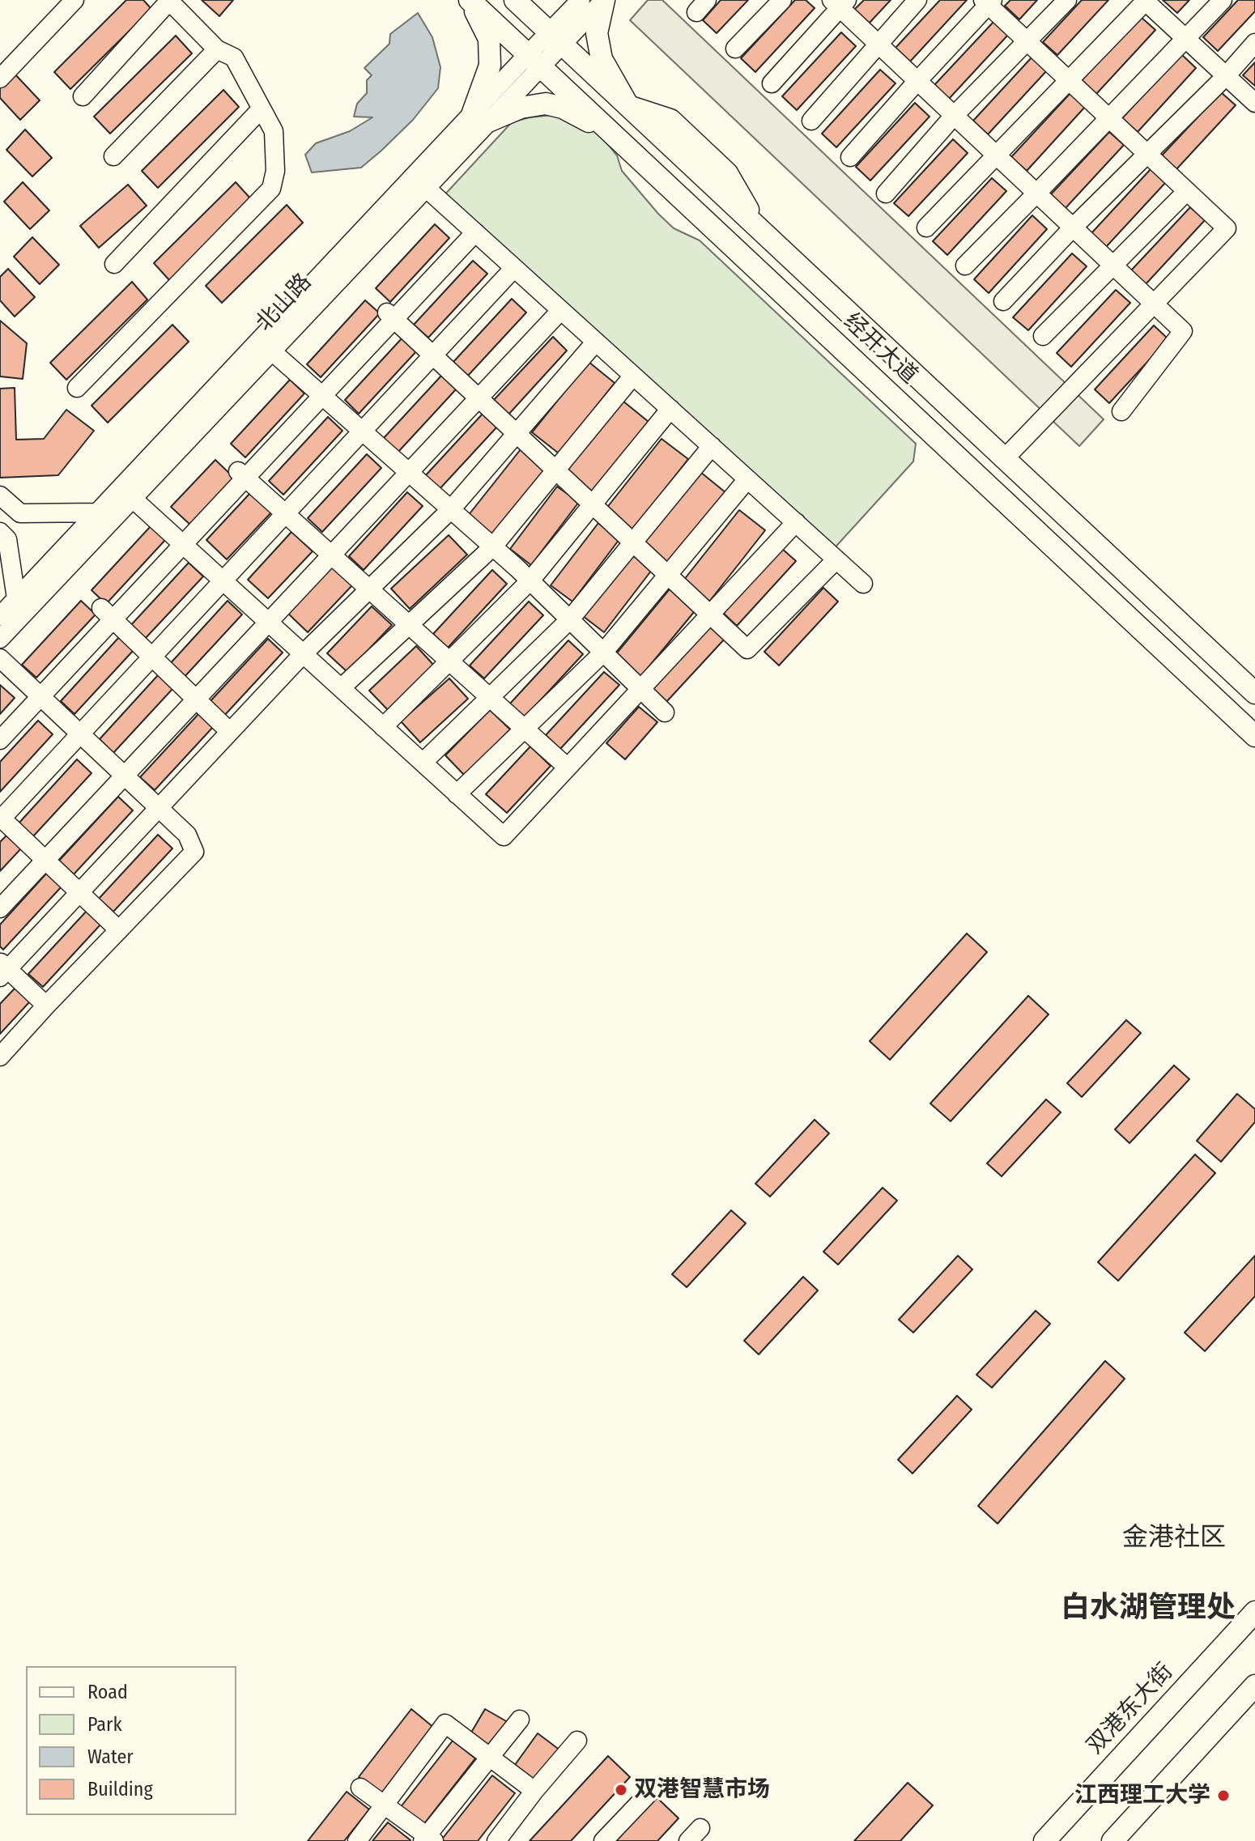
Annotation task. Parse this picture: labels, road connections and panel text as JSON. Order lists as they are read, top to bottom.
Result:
{
  "streets": {
    "main road": ["经开大道", "双港东大街"],
    "street": ["北山路"]
  },
  "crossings": [
    ["北山路", "经开大道"]
  ],
  "districts": ["金港社区", "白水湖管理处"],
  "places": ["双港智慧市场", "江西理工大学"],
  "legend": [
    "Road",
    "Park",
    "Water",
    "Building"
  ]
}
